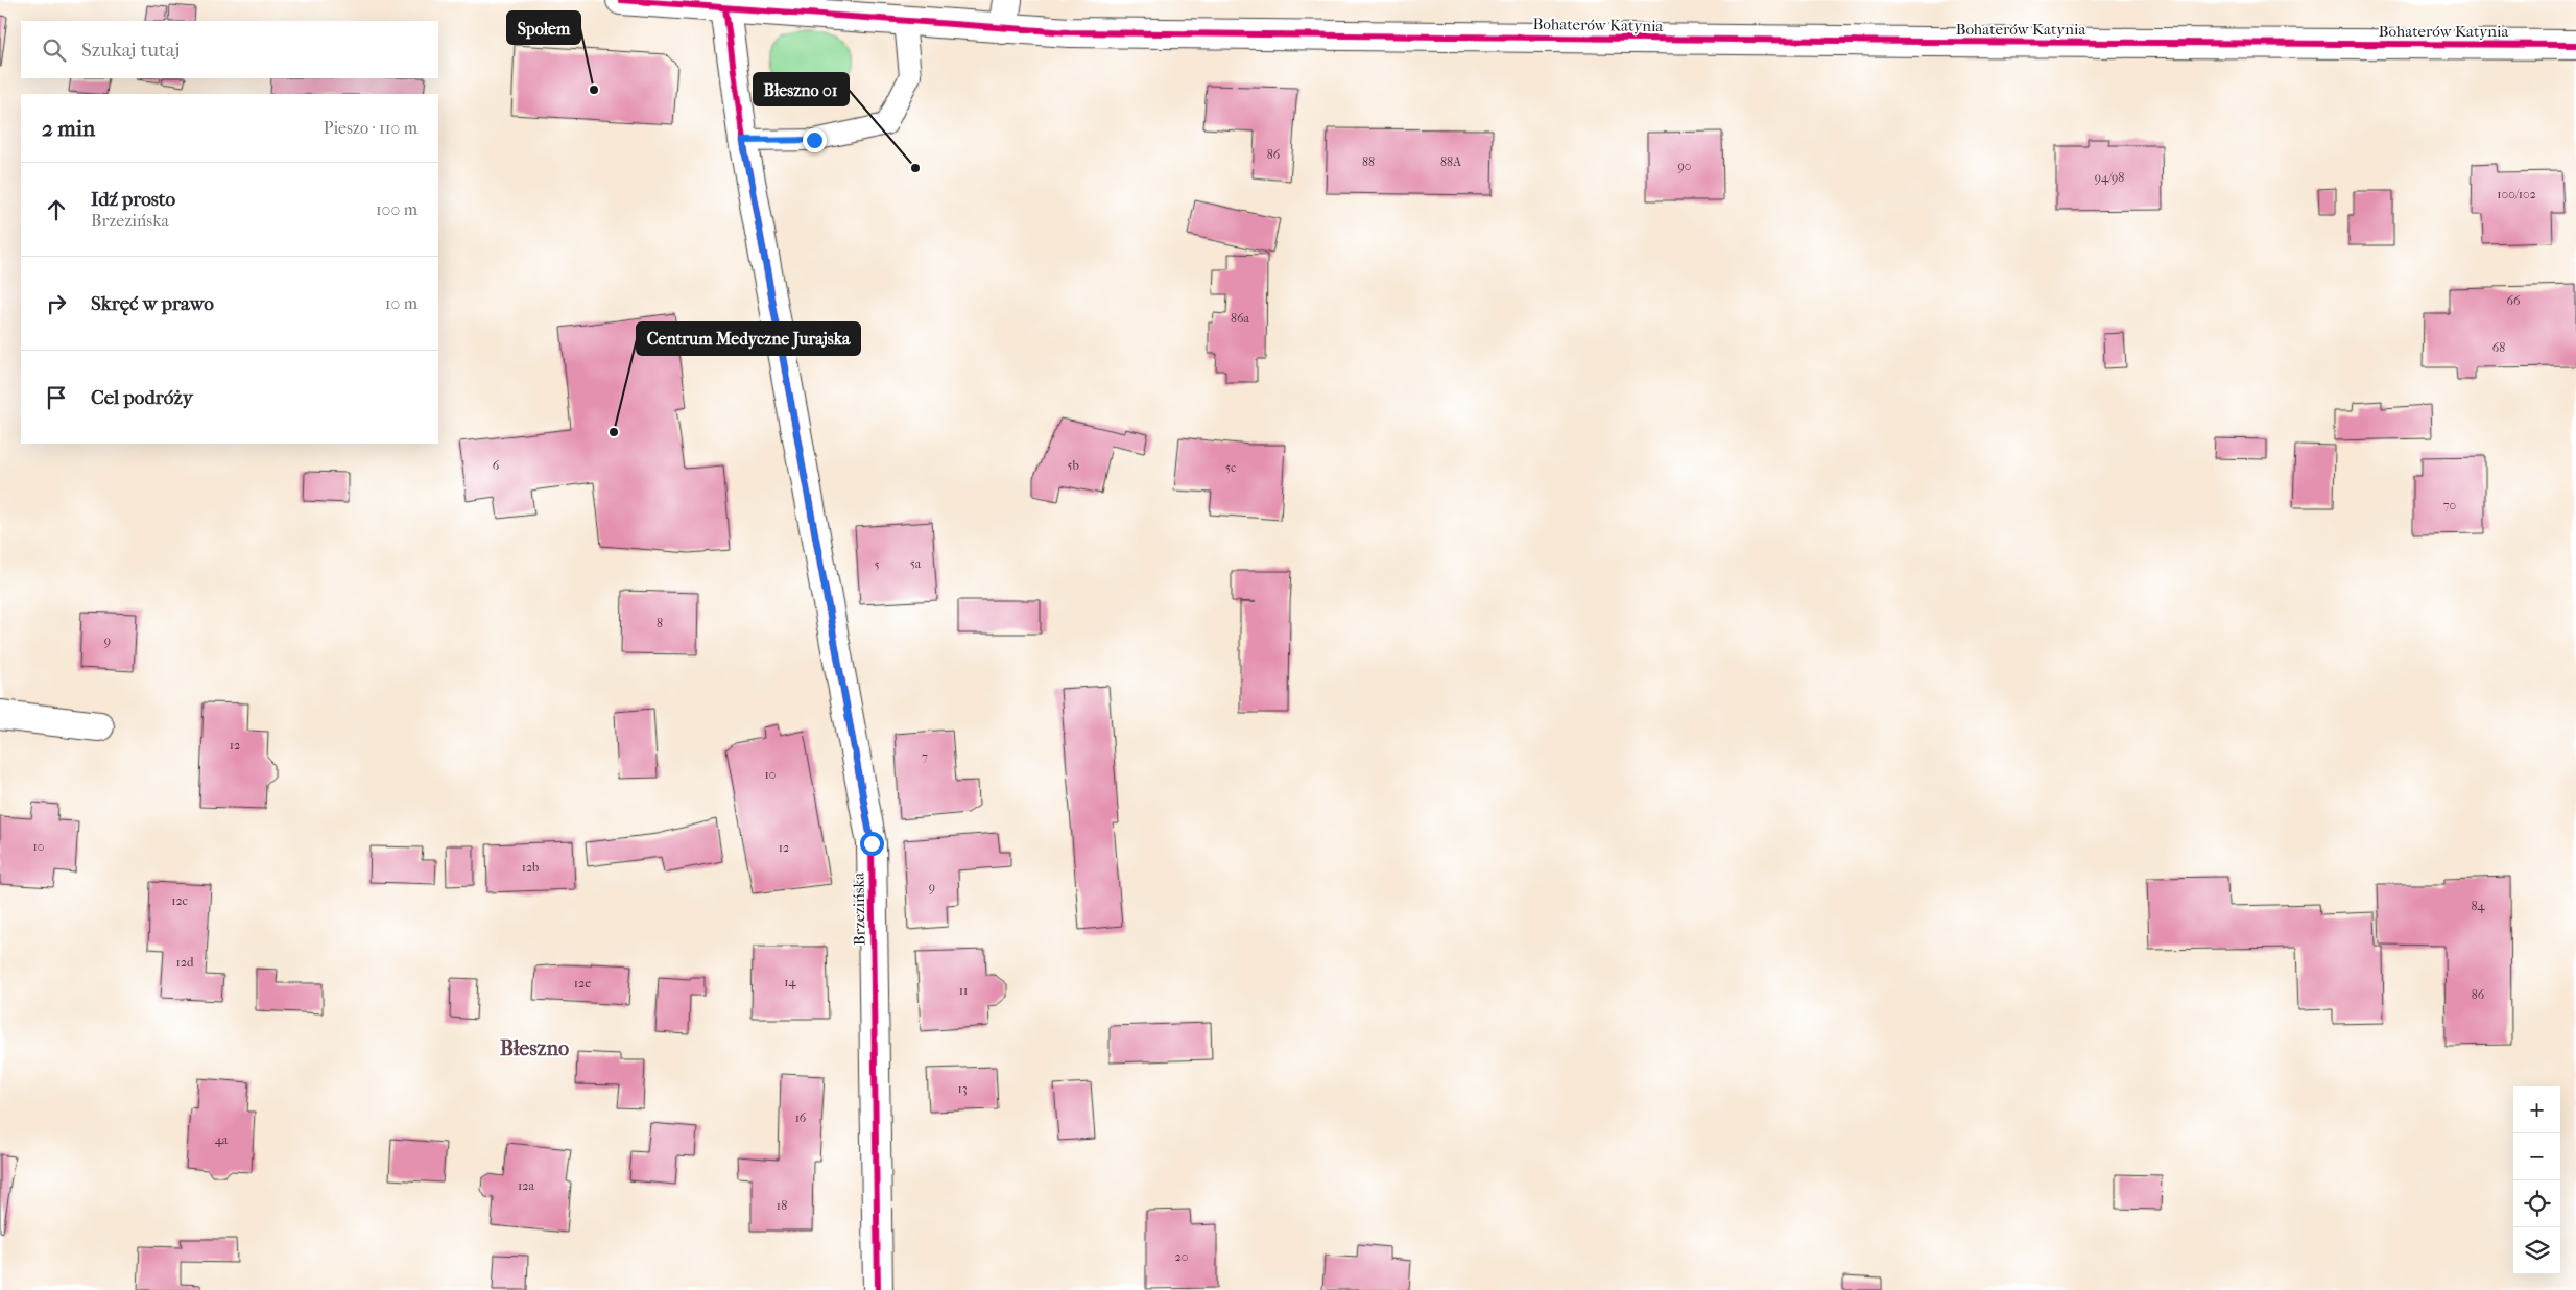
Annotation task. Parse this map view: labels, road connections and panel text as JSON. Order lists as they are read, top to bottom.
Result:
{
  "streets": {
    "street": ["Bohaterów Katynia", "Brzezińska"]
  },
  "crossings": [
    ["Bohaterów Katynia", "Brzezińska"]
  ],
  "districts": ["Błeszno"],
  "places": ["Społem", "Błeszno 01", "Centrum Medyczne Jurajska"],
  "house_numbers": [
    "86",
    "88",
    "88A",
    "90",
    "94/98",
    "100/102",
    "66",
    "86a",
    "68",
    "6",
    "5b",
    "5c",
    "70",
    "5a",
    "5",
    "8",
    "9",
    "12",
    "7",
    "10",
    "10",
    "12",
    "12b",
    "9",
    "12c",
    "84",
    "12d",
    "14",
    "12e",
    "11",
    "86",
    "13",
    "16",
    "4a",
    "12a",
    "18",
    "20"
  ],
  "page": {
    "search": "Szukaj tutaj",
    "heading": ["2 min", "Pieszo · 110 m"],
    "list": [
      ["Idź prosto", "Brzezińska", "100 m"],
      ["Skręć w prawo", "10 m"],
      "Cel podróży"
    ],
    "map_buttons": ["+", "−"]
  }
}
